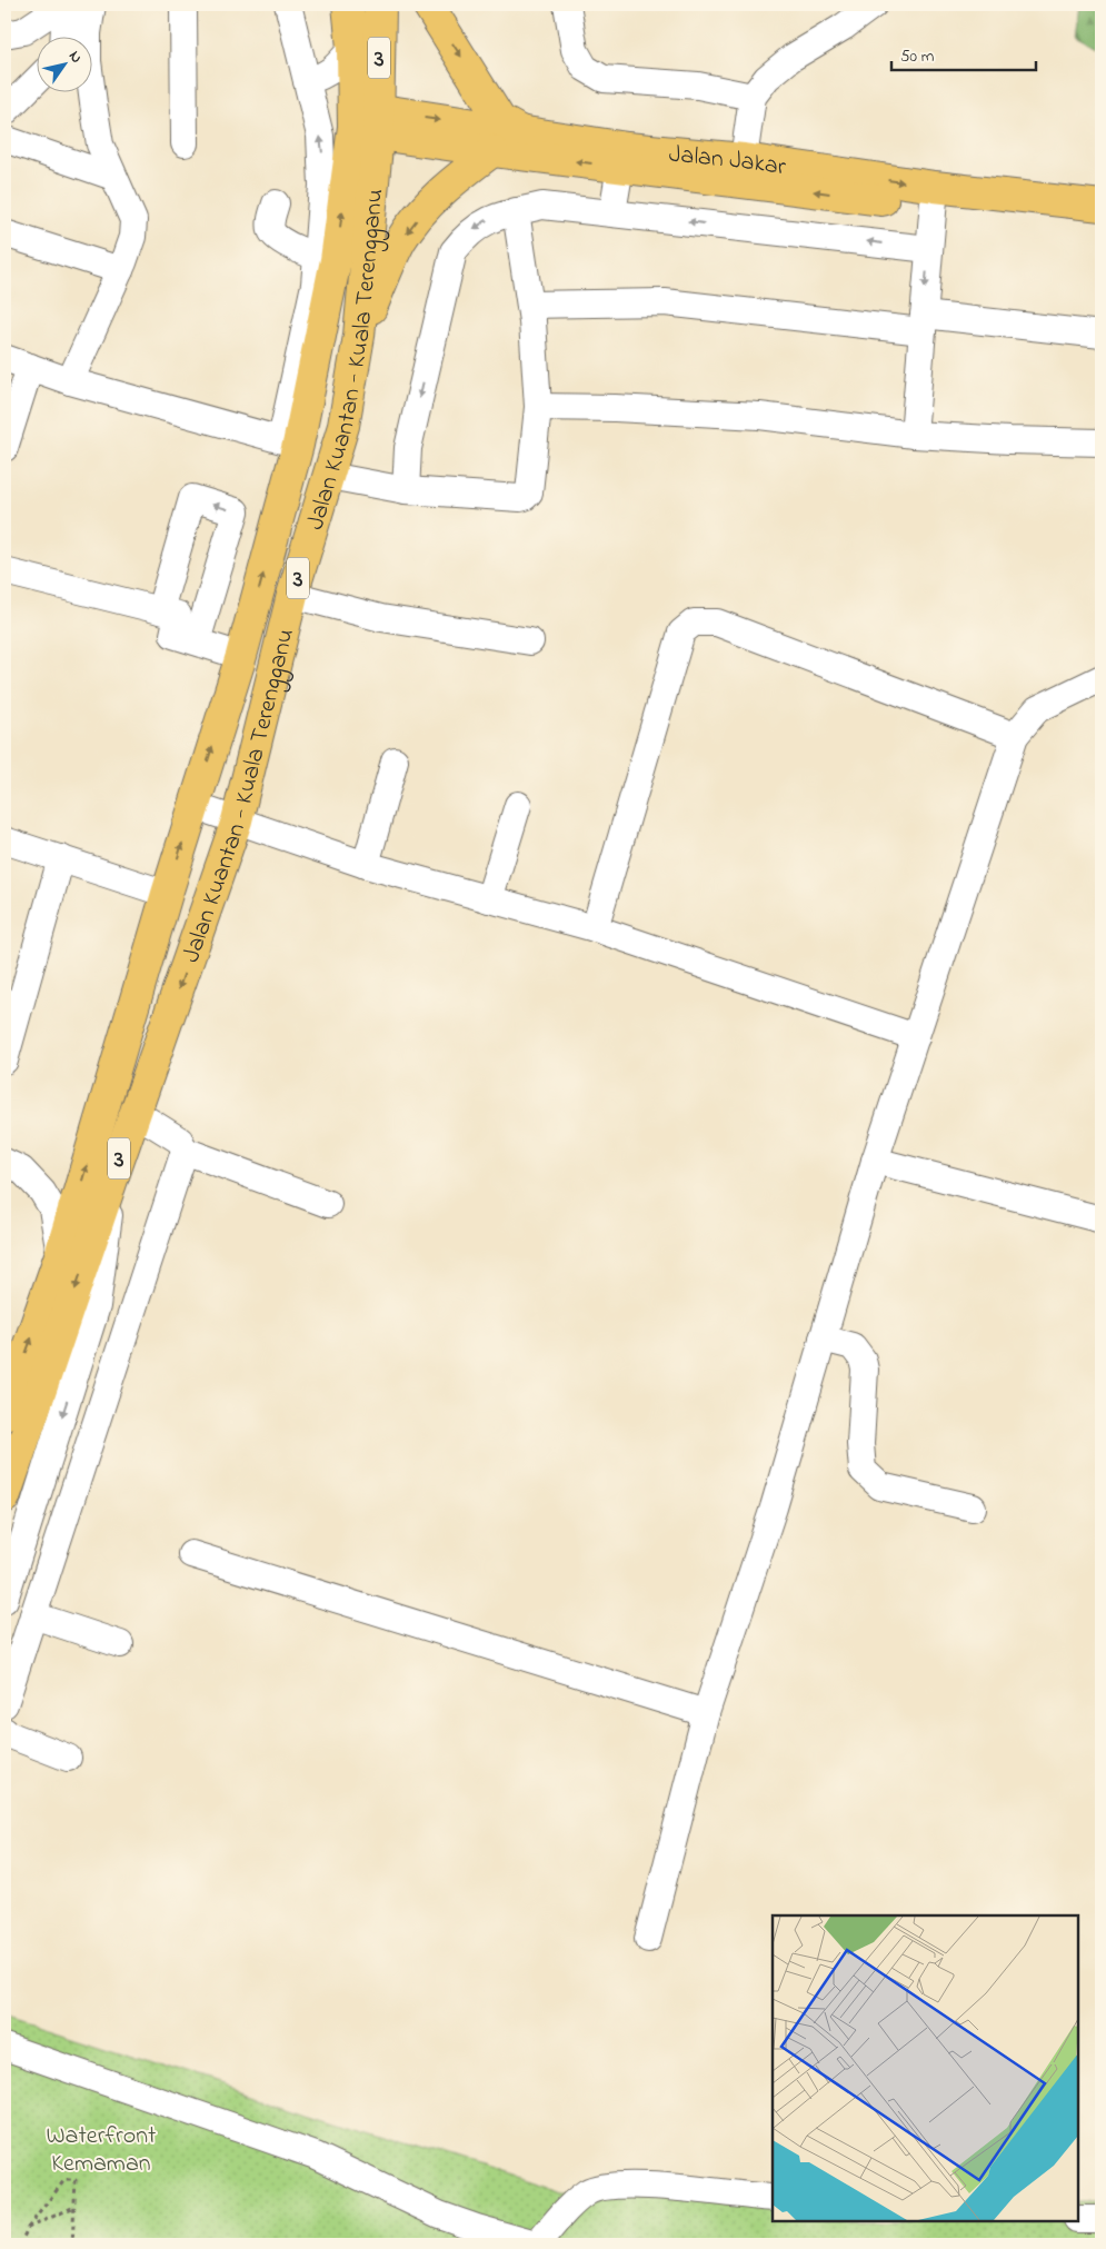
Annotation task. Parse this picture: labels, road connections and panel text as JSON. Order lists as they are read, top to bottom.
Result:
{
  "streets": {
    "main road": ["3", "Jalan Jakar", "Jalan Kuantan - Kuala Terengganu"]
  },
  "crossings": [
    ["Jalan Jakar", "Jalan Kuantan - Kuala Terengganu"]
  ],
  "parks": ["Waterfront Kemaman"],
  "scale_bar": "50 m",
  "north": "top right"
}
